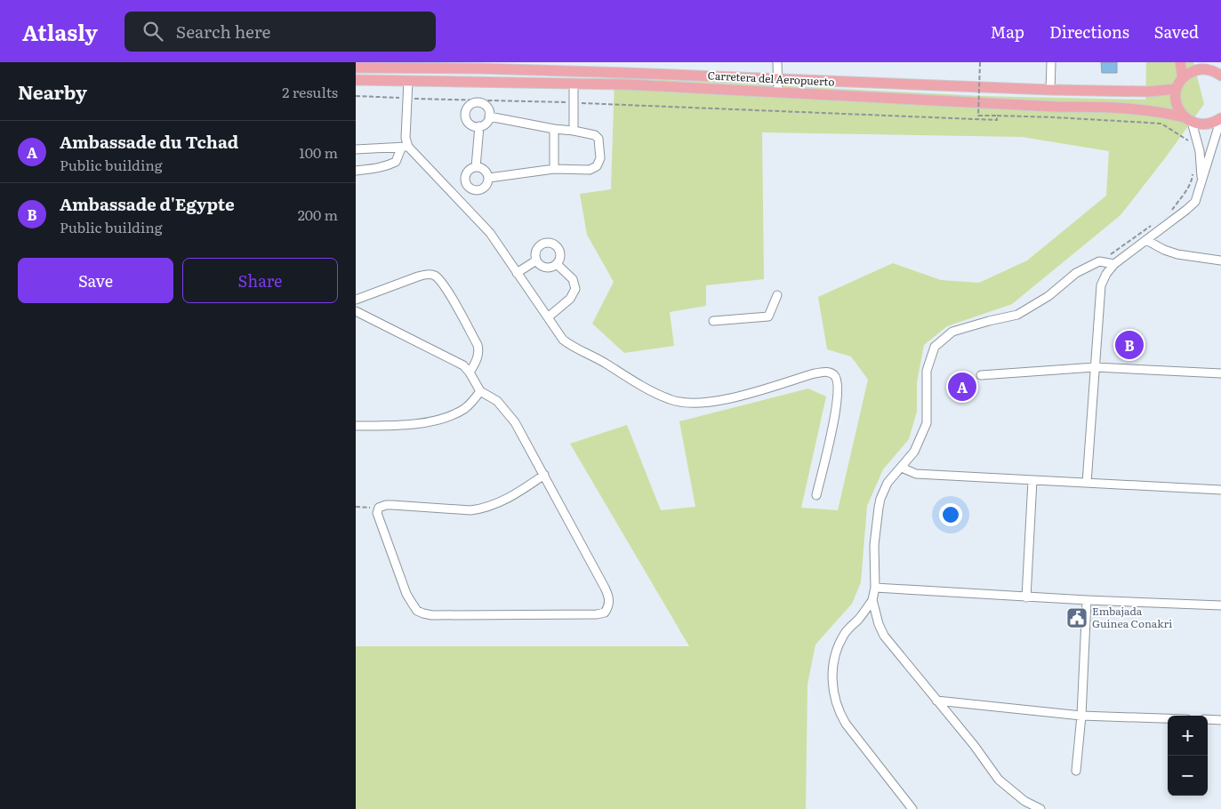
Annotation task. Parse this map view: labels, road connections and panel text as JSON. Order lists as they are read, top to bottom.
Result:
{
  "streets": {
    "main road": ["Carretera del Aeropuerto"]
  },
  "places": {
    "public building": ["Embajada Guinea Conakri"]
  },
  "page": {
    "header": "Atlasly",
    "search": "Search here",
    "nav": ["Map", "Directions", "Saved"],
    "heading": ["Nearby", "2 results"],
    "list": [
      {
        "mark": "A",
        "name": "Ambassade du Tchad",
        "note": "Public building",
        "value": "100 m"
      },
      {
        "mark": "B",
        "name": "Ambassade d'Egypte",
        "note": "Public building",
        "value": "200 m"
      }
    ],
    "buttons": ["Save", "Share"],
    "pins": ["B", "A"],
    "map_buttons": ["+", "−"]
  }
}
